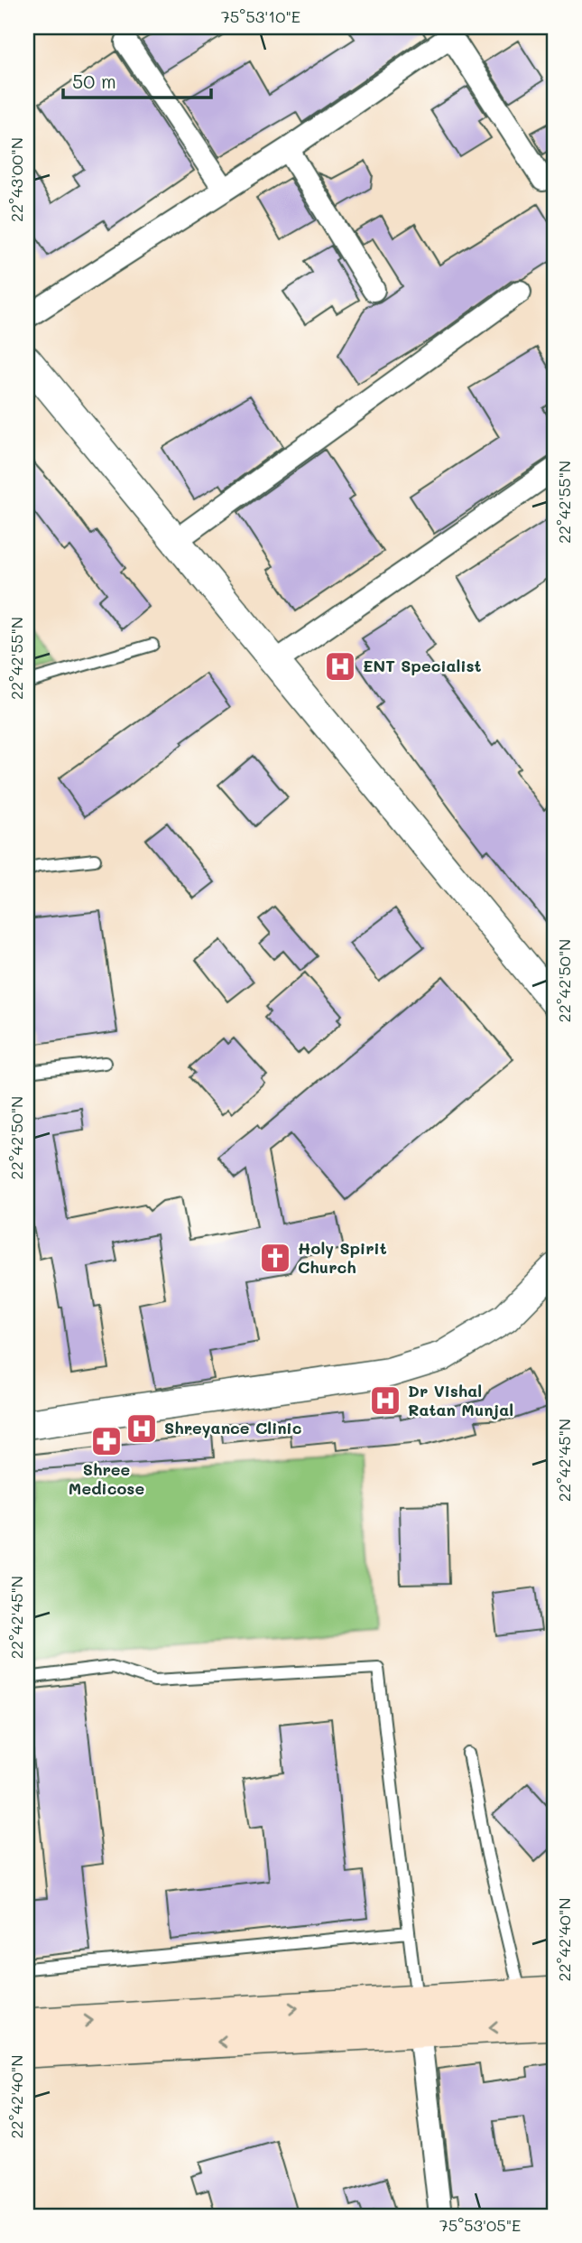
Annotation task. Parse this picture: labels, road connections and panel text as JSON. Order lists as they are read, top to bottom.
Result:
{
  "places": {
    "hospital": ["ENT Specialist", "Dr Vishal Ratan Munjal", "Shreyance Clinic"],
    "church": ["Holy Spirit Church"],
    "pharmacy": ["Shree Medicose"]
  },
  "scale_bar": "50 m",
  "coordinates": [
    "75°53'10\"E",
    "22°43'00\"N",
    "22°42'55\"N",
    "22°42'50\"N",
    "22°42'45\"N",
    "22°42'40\"N",
    "75°53'05\"E"
  ]
}
